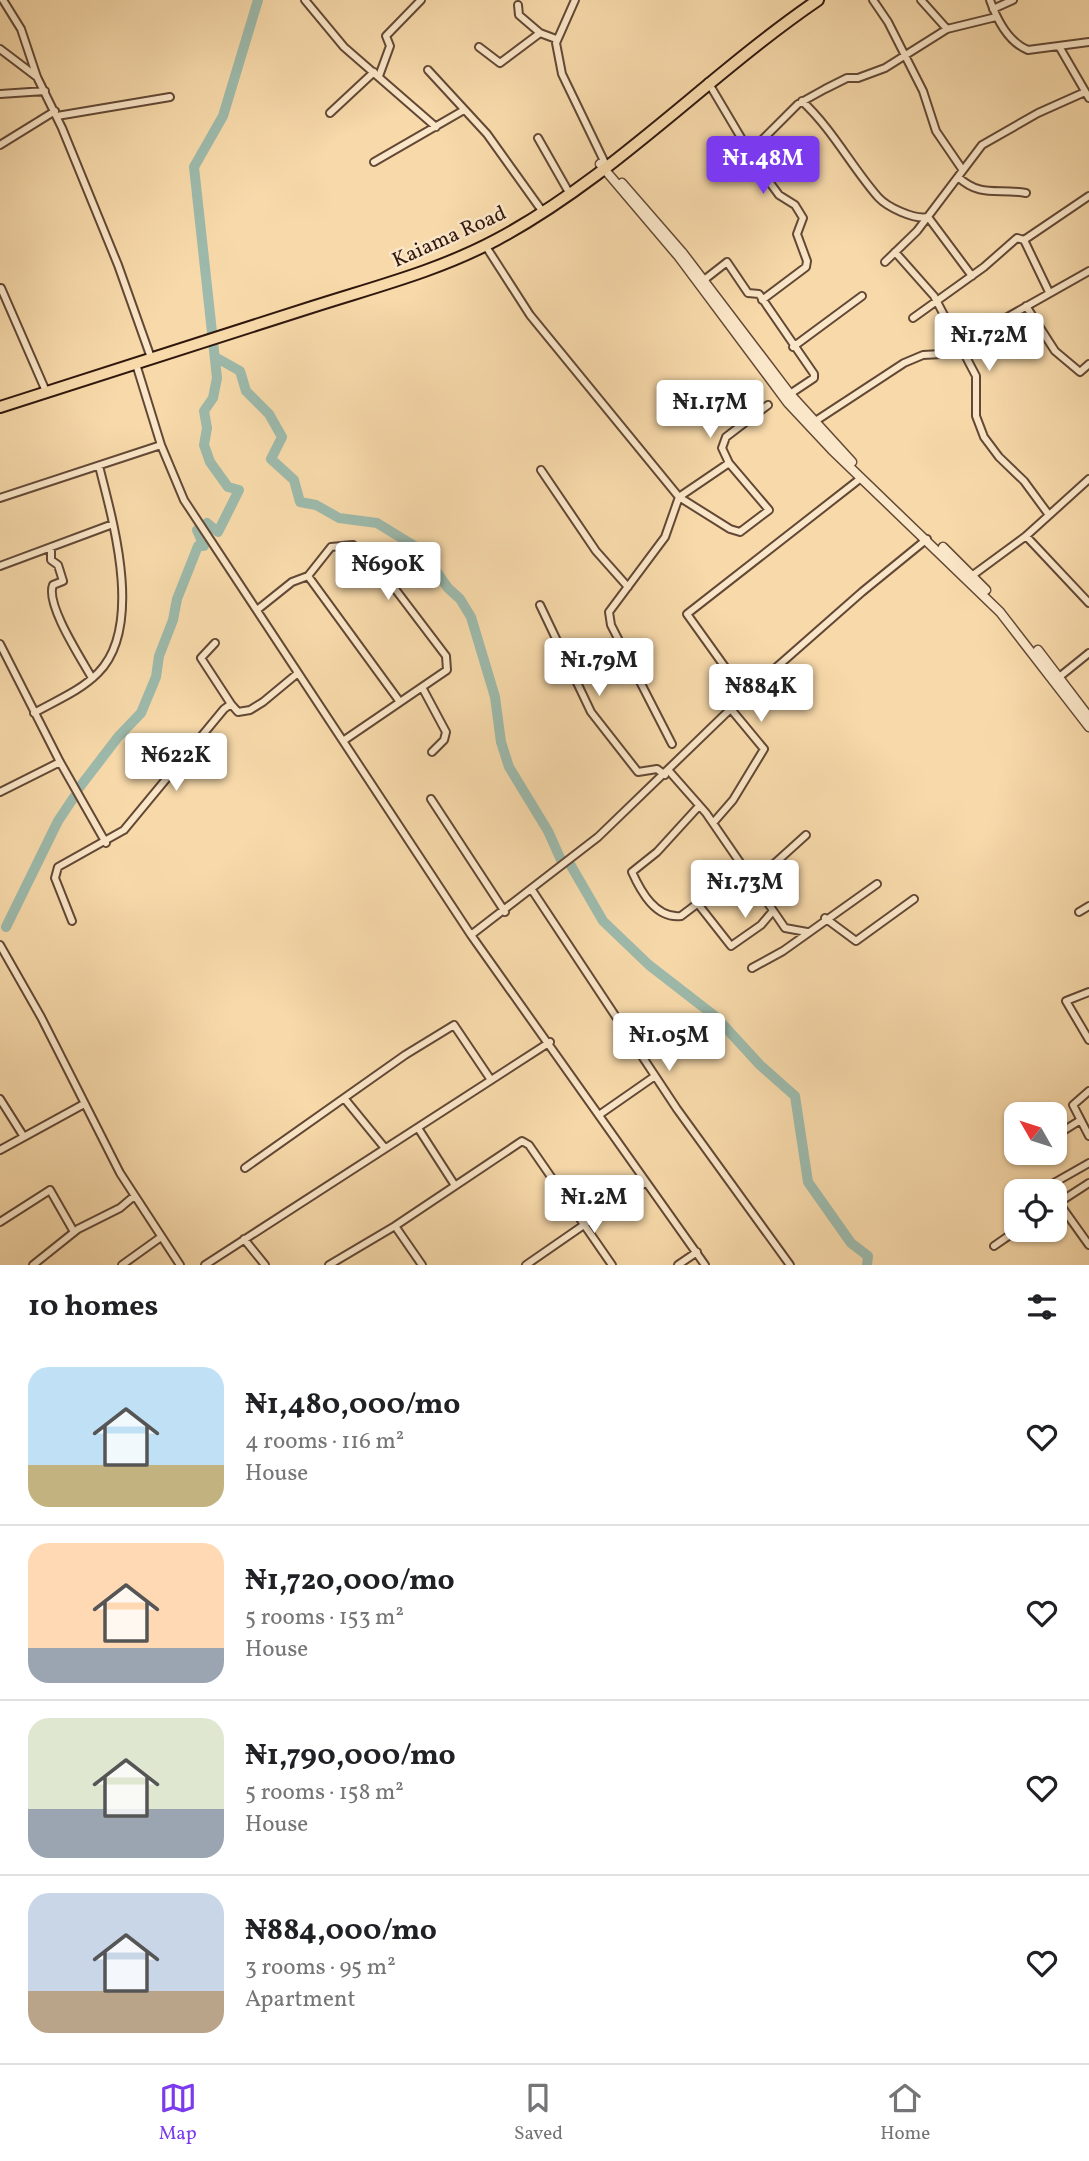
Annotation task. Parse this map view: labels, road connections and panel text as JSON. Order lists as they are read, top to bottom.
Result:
{
  "streets": {
    "highway": ["Kaiama Road"]
  },
  "north": "top left",
  "page": {
    "price": [
      "₦1.48M",
      "₦1.72M",
      "₦1.17M",
      "₦690K",
      "₦1.79M",
      "₦884K",
      "₦622K",
      "₦1.73M",
      "₦1.05M",
      "₦1.2M"
    ],
    "heading": "10 homes",
    "list": [
      {
        "name": "₦1,480,000/mo",
        "note": "4 rooms · 116 m² · House"
      },
      {
        "name": "₦1,720,000/mo",
        "note": "5 rooms · 153 m² · House"
      },
      {
        "name": "₦1,790,000/mo",
        "note": "5 rooms · 158 m² · House"
      },
      {
        "name": "₦884,000/mo",
        "note": "3 rooms · 95 m² · Apartment"
      }
    ],
    "tabs": ["Map", "Saved", "Home"]
  }
}
